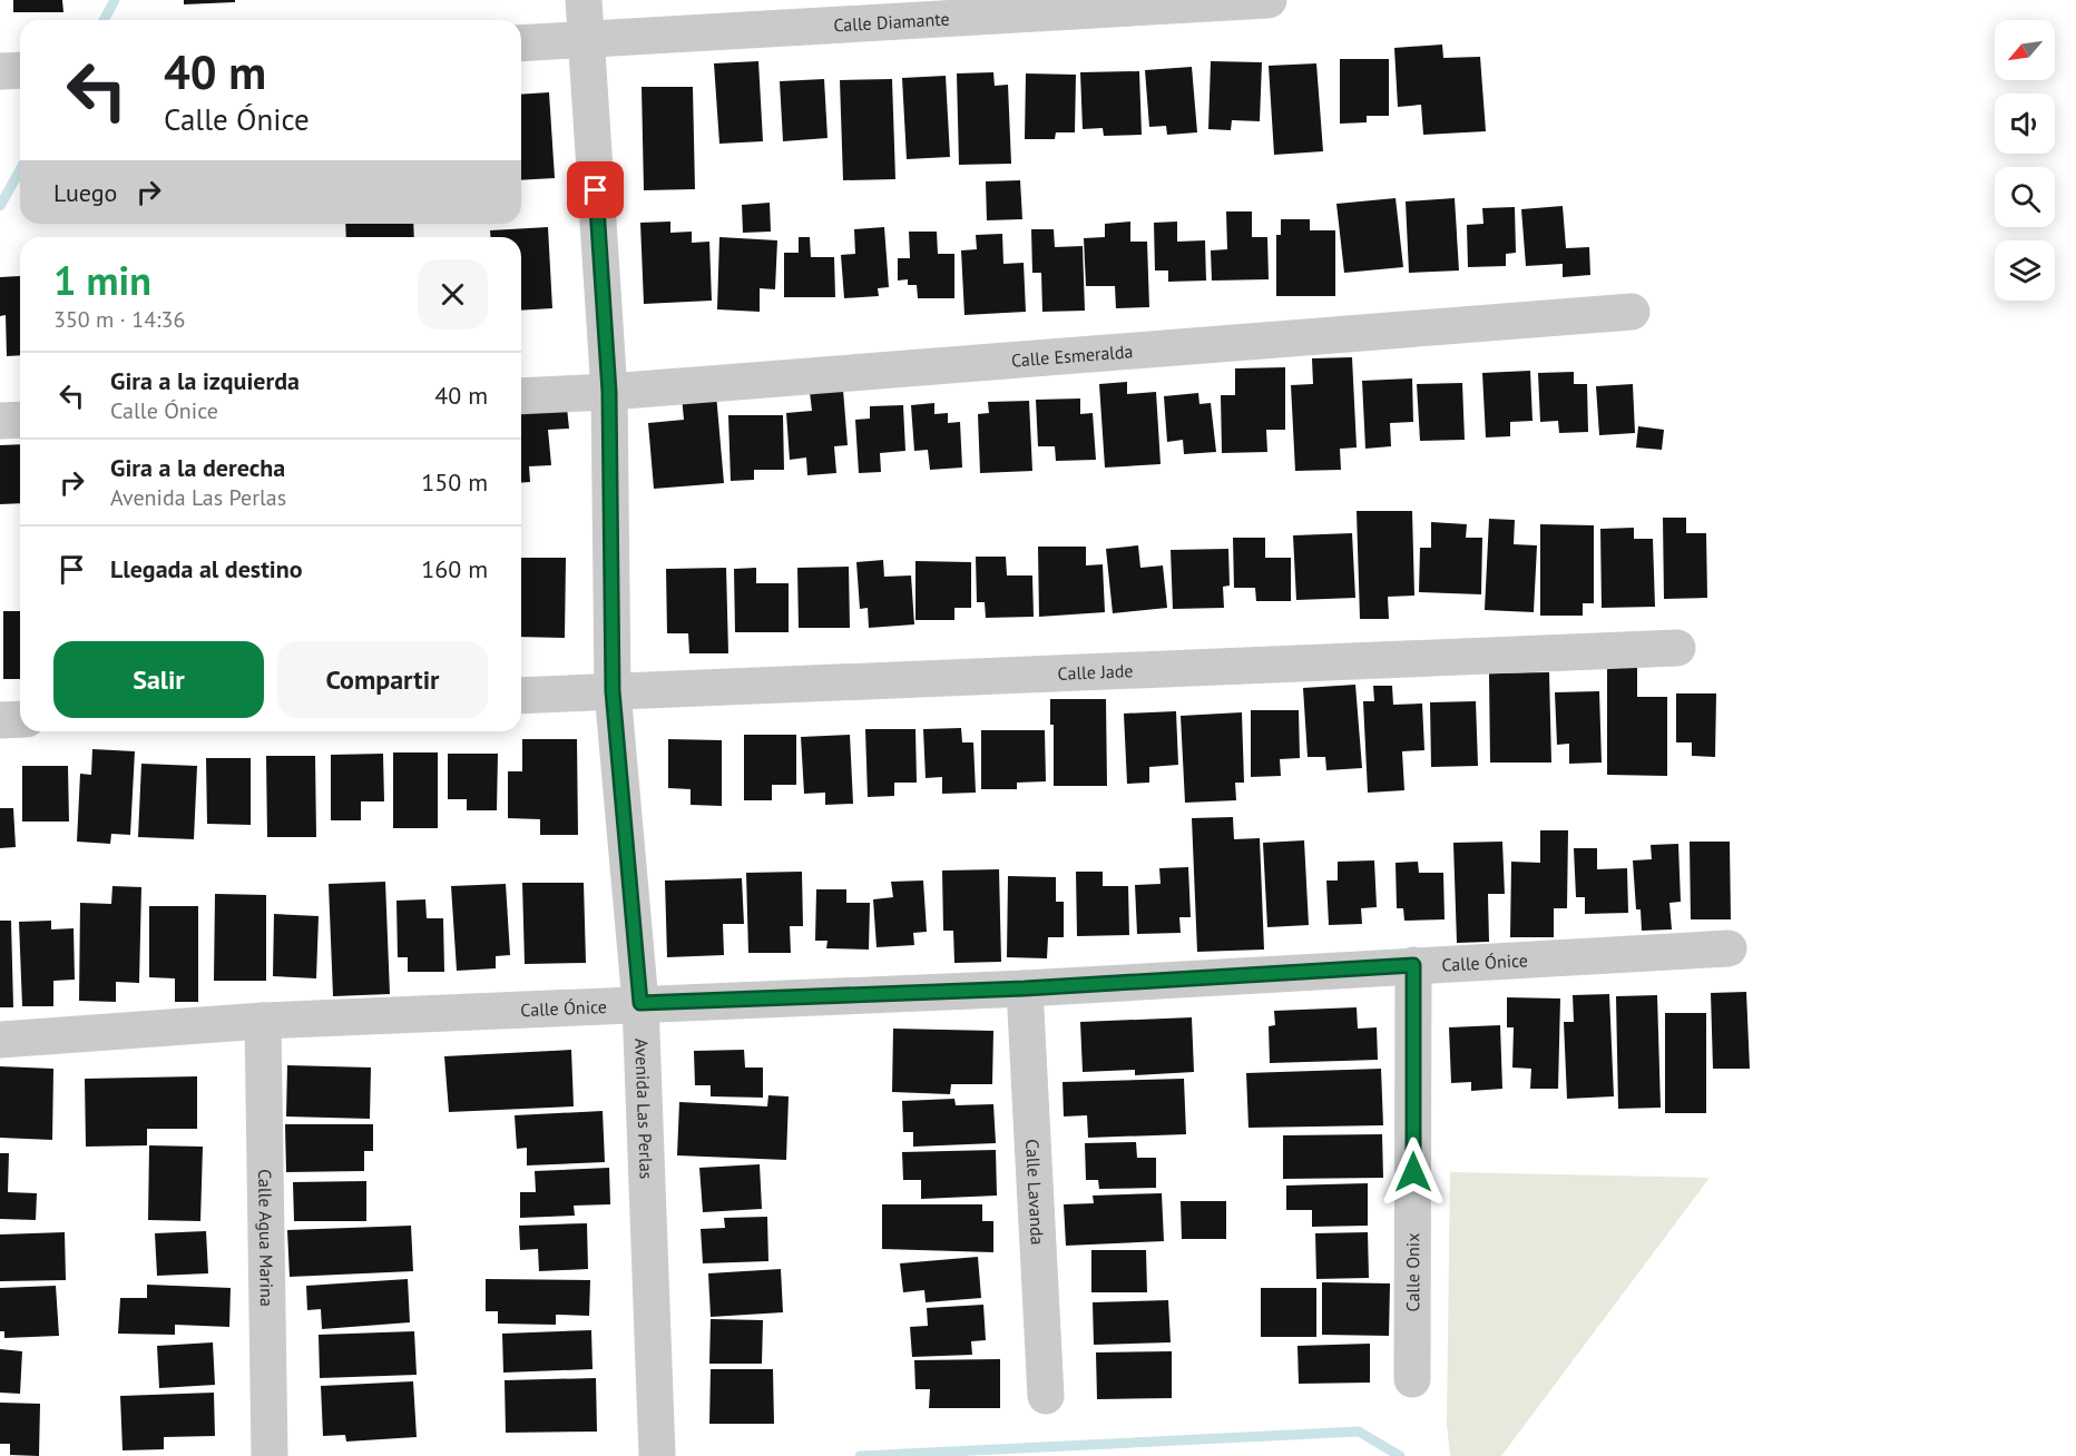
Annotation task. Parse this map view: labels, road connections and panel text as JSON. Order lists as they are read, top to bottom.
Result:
{
  "streets": {
    "street": [
      "Calle Diamante",
      "Calle Esmeralda",
      "Calle Jade",
      "Calle Ónice",
      "Avenida Las Perlas",
      "Calle Lavanda",
      "Calle Agua Marina",
      "Calle Onix"
    ]
  },
  "crossings": [
    ["Calle Diamante", "Avenida Las Perlas"],
    ["Calle Esmeralda", "Avenida Las Perlas"],
    ["Calle Jade", "Avenida Las Perlas"],
    ["Calle Ónice", "Avenida Las Perlas"],
    ["Calle Ónice", "Calle Lavanda"],
    ["Calle Ónice", "Calle Agua Marina"],
    ["Calle Ónice", "Calle Onix"]
  ],
  "north": "bottom left",
  "page": {
    "turn": ["40 m", "Calle Ónice"],
    "then": "Luego",
    "heading": ["1 min", "350 m · 14:36"],
    "list": [
      {
        "name": "Gira a la izquierda",
        "note": "Calle Ónice",
        "value": "40 m"
      },
      {
        "name": "Gira a la derecha",
        "note": "Avenida Las Perlas",
        "value": "150 m"
      },
      {
        "name": "Llegada al destino",
        "value": "160 m"
      }
    ],
    "buttons": ["Salir", "Compartir"]
  }
}
